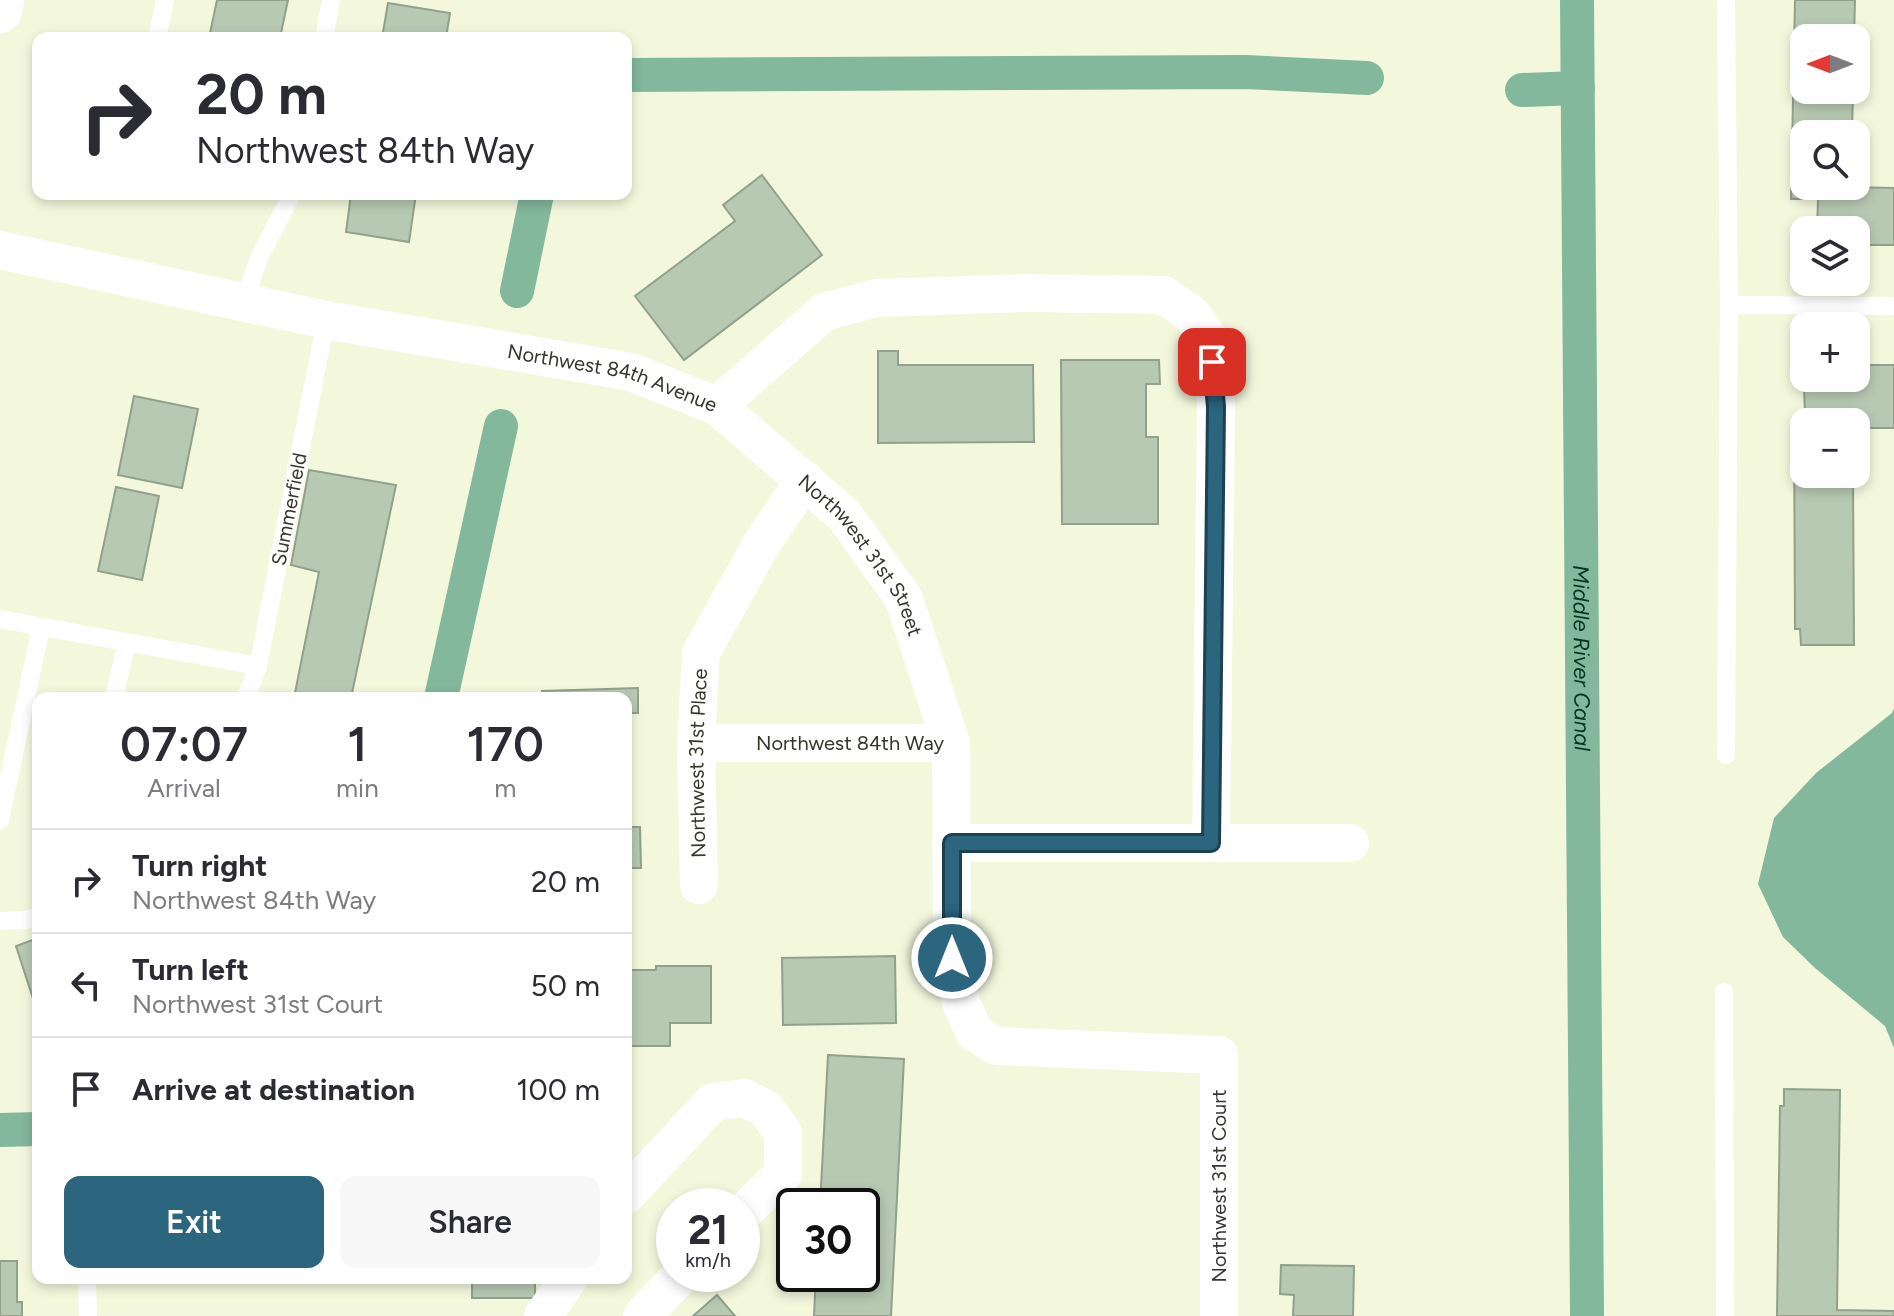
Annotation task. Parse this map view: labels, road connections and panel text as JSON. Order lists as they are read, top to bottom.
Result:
{
  "streets": {
    "street": [
      "Northwest 84th Avenue",
      "Northwest 31st Street",
      "Northwest 84th Way",
      "Northwest 31st Place",
      "Northwest 31st Court"
    ],
    "lane": ["Summerfield"]
  },
  "crossings": [
    ["Northwest 84th Avenue", "Summerfield"],
    ["Northwest 84th Avenue", "Northwest 31st Street"],
    ["Northwest 31st Street", "Northwest 84th Way"],
    ["Northwest 31st Street", "Northwest 31st Place"],
    ["Northwest 84th Way", "Northwest 31st Place"],
    ["Northwest 84th Way", "Northwest 31st Court"]
  ],
  "water": ["Middle River Canal"],
  "north": "left",
  "page": {
    "map_buttons": ["+", "−"],
    "turn": ["20 m", "Northwest 84th Way"],
    "eta": [
      "07:07",
      "Arrival",
      "1",
      "min",
      "170",
      "m"
    ],
    "list": [
      {
        "name": "Turn right",
        "note": "Northwest 84th Way",
        "value": "20 m"
      },
      {
        "name": "Turn left",
        "note": "Northwest 31st Court",
        "value": "50 m"
      },
      {
        "name": "Arrive at destination",
        "value": "100 m"
      }
    ],
    "buttons": ["Exit", "Share"],
    "speed": "21 km/h",
    "limit": "30"
  }
}
